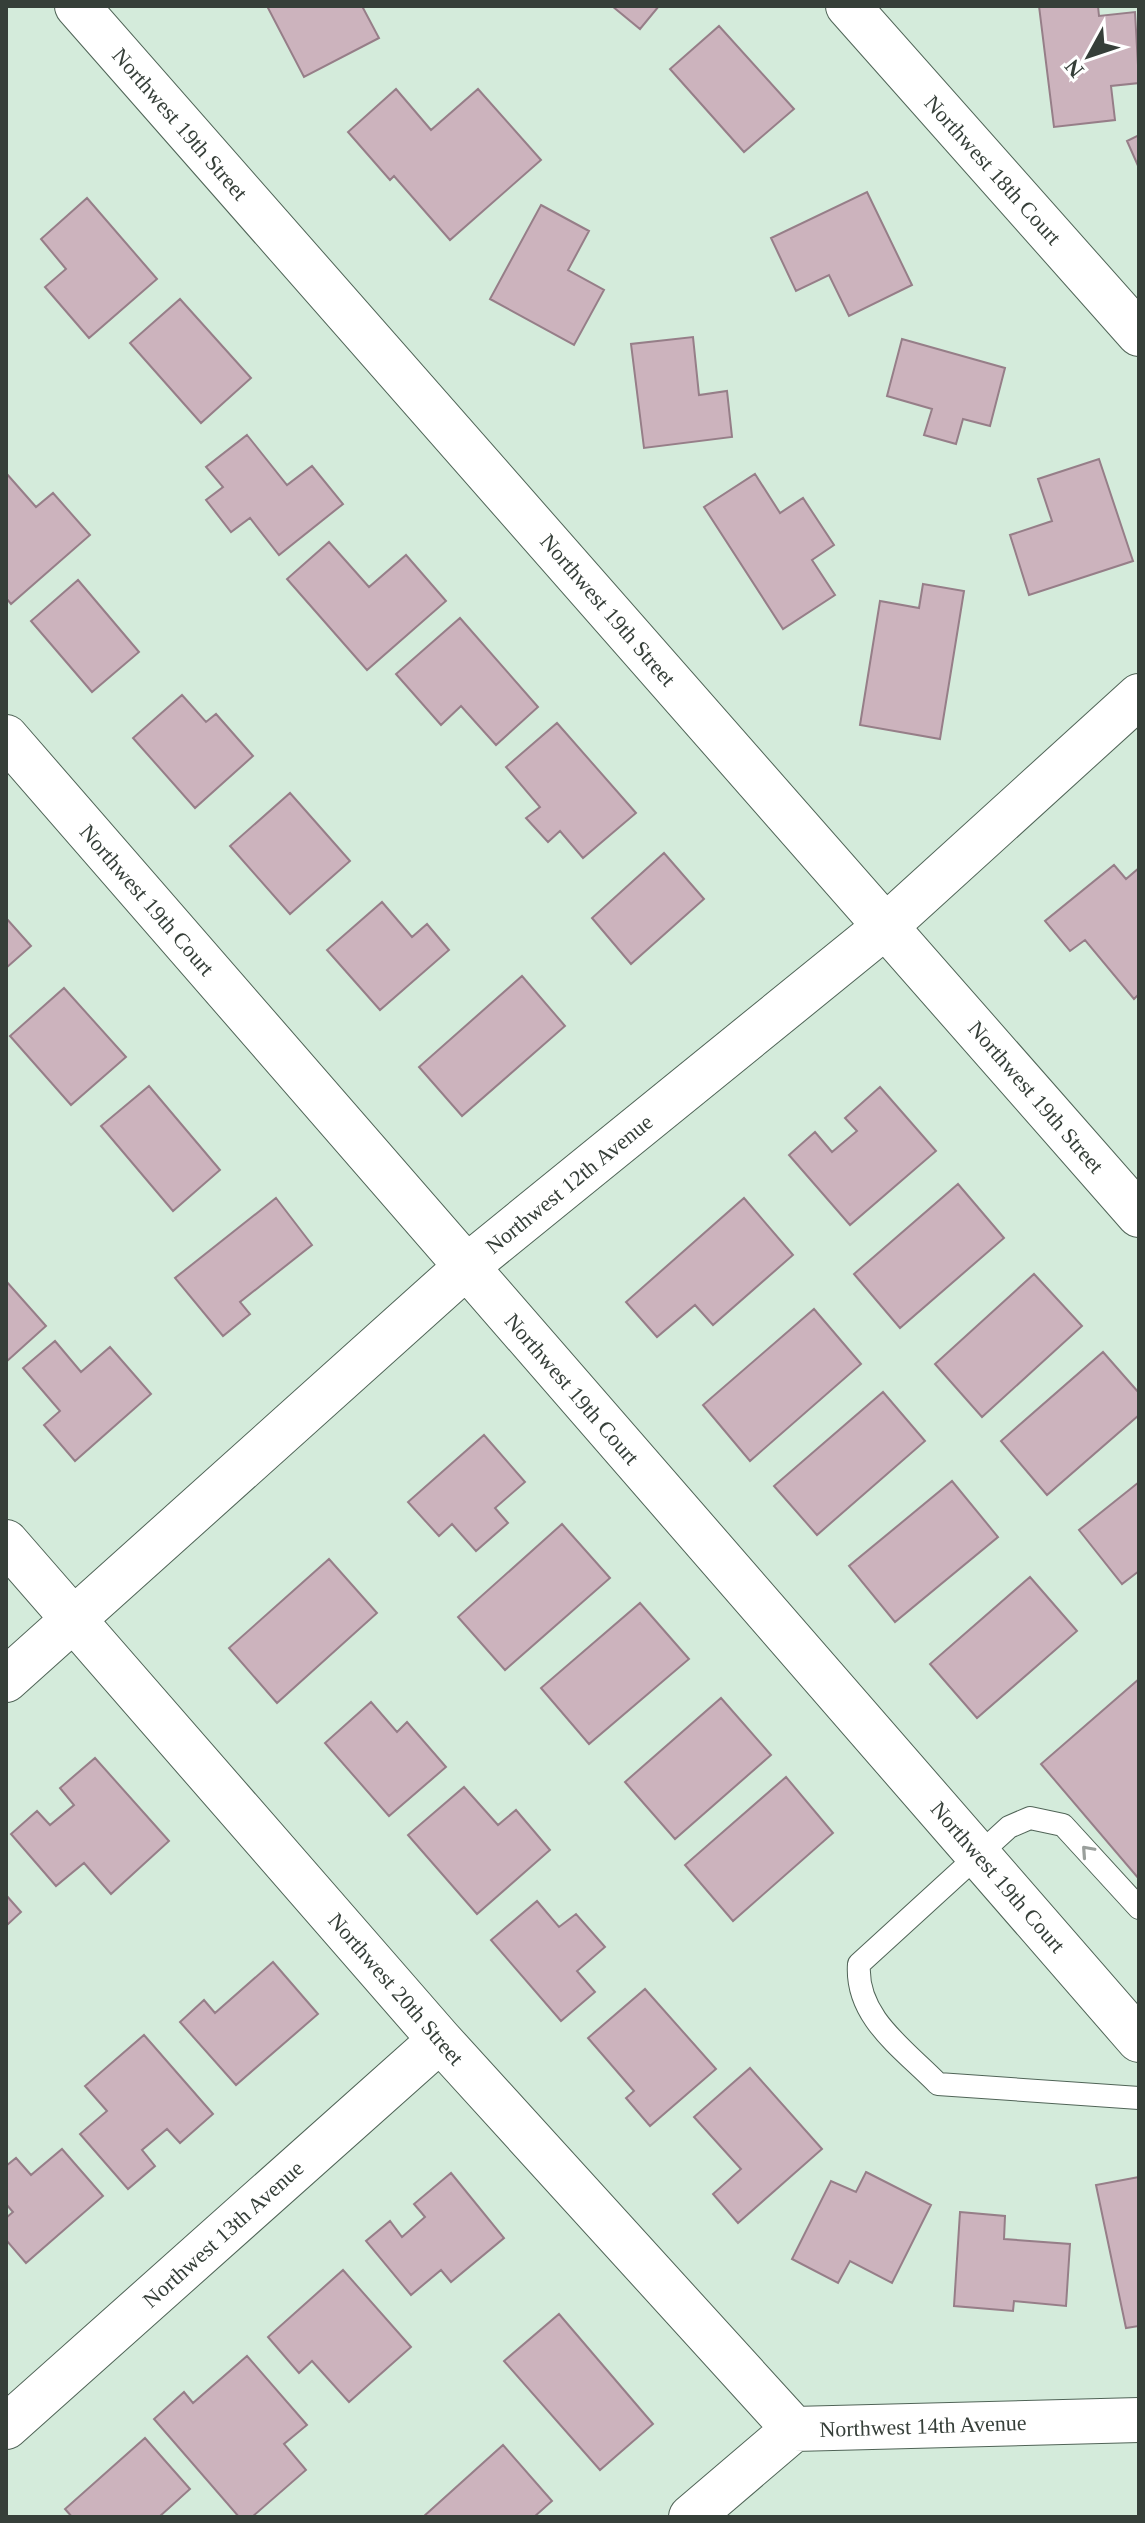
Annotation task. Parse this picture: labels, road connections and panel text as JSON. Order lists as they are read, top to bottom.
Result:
{
  "streets": {
    "street": [
      "Northwest 19th Street",
      "Northwest 18th Court",
      "Northwest 19th Court",
      "Northwest 12th Avenue",
      "Northwest 20th Street",
      "Northwest 13th Avenue",
      "Northwest 14th Avenue"
    ]
  },
  "crossings": [
    ["Northwest 19th Street", "Northwest 12th Avenue"],
    ["Northwest 19th Court", "Northwest 12th Avenue"],
    ["Northwest 12th Avenue", "Northwest 20th Street"],
    ["Northwest 20th Street", "Northwest 13th Avenue"],
    ["Northwest 20th Street", "Northwest 14th Avenue"]
  ],
  "north": "bottom left"
}
